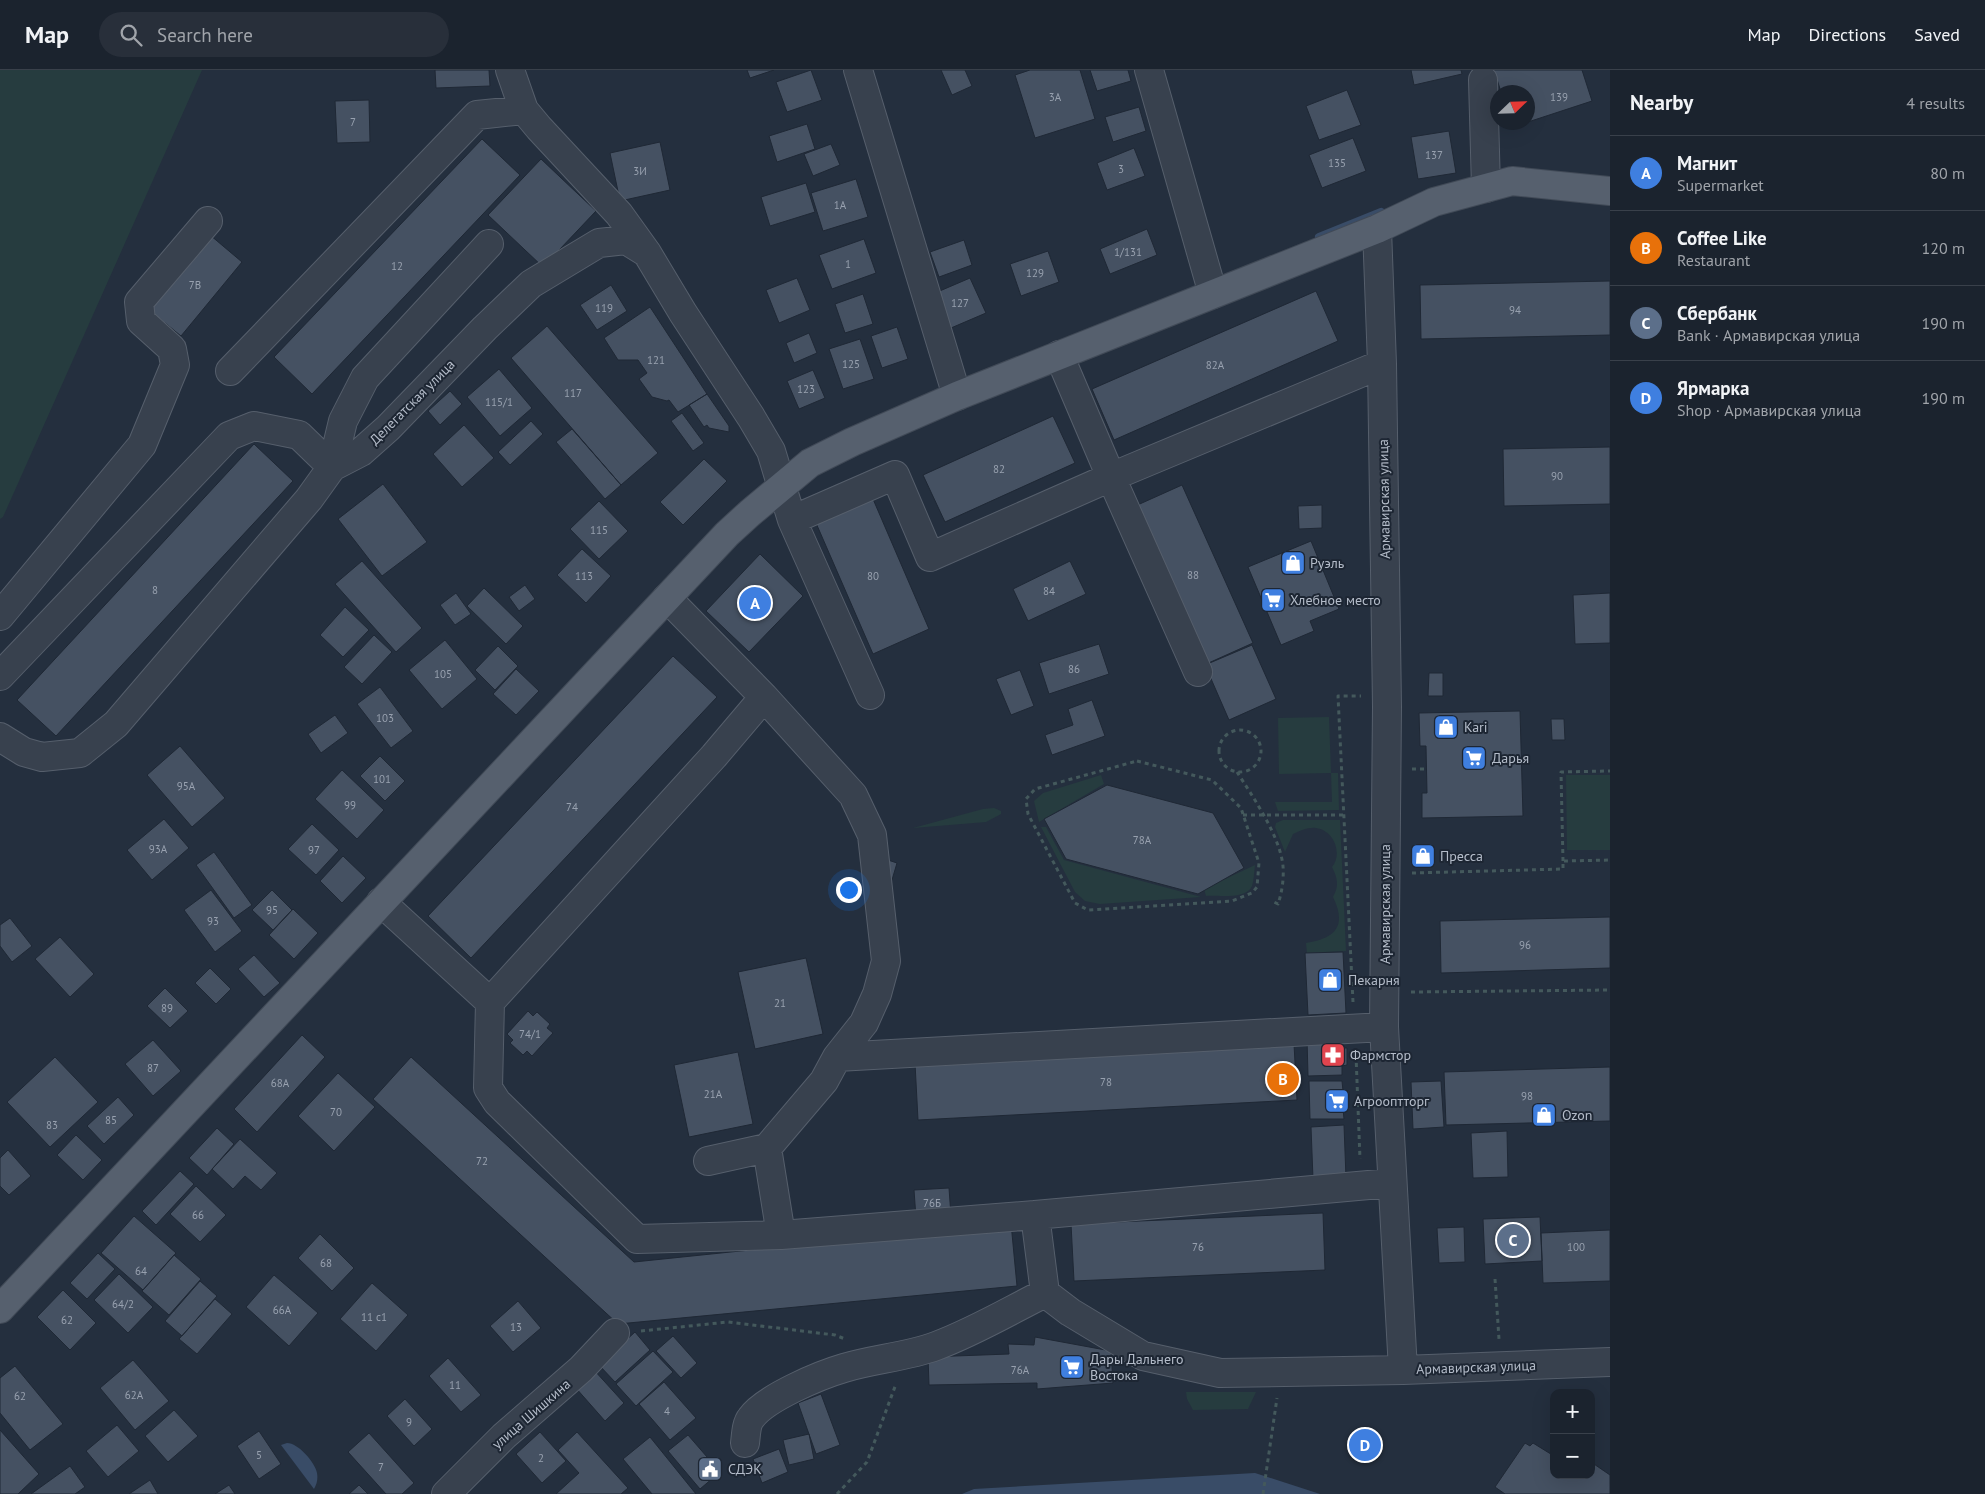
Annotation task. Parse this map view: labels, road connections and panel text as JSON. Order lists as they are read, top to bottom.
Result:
{
  "streets": {
    "street": ["Делегатская улица", "Армавирская улица", "улица Шишкина"]
  },
  "places": {
    "shop": [
      "Руэль",
      "Kari",
      "Пресса",
      "Пекарня",
      "Ozon"
    ],
    "supermarket": [
      "Хлебное место",
      "Дарья",
      "Агрооптторг",
      "Дары Дальнего Востока"
    ],
    "pharmacy": ["Фармстор"],
    "public building": ["СДЭК"]
  },
  "house_numbers": [
    "3А",
    "139",
    "7",
    "137",
    "135",
    "3",
    "3И",
    "1А",
    "1/131",
    "1",
    "12",
    "129",
    "7В",
    "127",
    "119",
    "94",
    "121",
    "125",
    "82А",
    "123",
    "117",
    "115/1",
    "82",
    "90",
    "115",
    "88",
    "113",
    "80",
    "8",
    "84",
    "86",
    "105",
    "103",
    "101",
    "95А",
    "99",
    "74",
    "78А",
    "93А",
    "97",
    "95",
    "93",
    "96",
    "21",
    "89",
    "74/1",
    "87",
    "78",
    "68А",
    "21А",
    "98",
    "70",
    "85",
    "83",
    "72",
    "76Б",
    "66",
    "76",
    "100",
    "68",
    "64",
    "64/2",
    "66А",
    "11 с1",
    "62",
    "13",
    "76А",
    "11",
    "62А",
    "62",
    "4",
    "9",
    "5",
    "2",
    "7"
  ],
  "north": "top right",
  "page": {
    "header": "Map",
    "search": "Search here",
    "nav": ["Map", "Directions", "Saved"],
    "heading": ["Nearby", "4 results"],
    "list": [
      {
        "mark": "A",
        "name": "Магнит",
        "note": "Supermarket",
        "value": "80 m"
      },
      {
        "mark": "B",
        "name": "Coffee Like",
        "note": "Restaurant",
        "value": "120 m"
      },
      {
        "mark": "C",
        "name": "Сбербанк",
        "note": "Bank · Армавирская улица",
        "value": "190 m"
      },
      {
        "mark": "D",
        "name": "Ярмарка",
        "note": "Shop · Армавирская улица",
        "value": "190 m"
      }
    ],
    "pins": [
      "A",
      "B",
      "C",
      "D"
    ],
    "map_buttons": ["+", "−"]
  }
}
